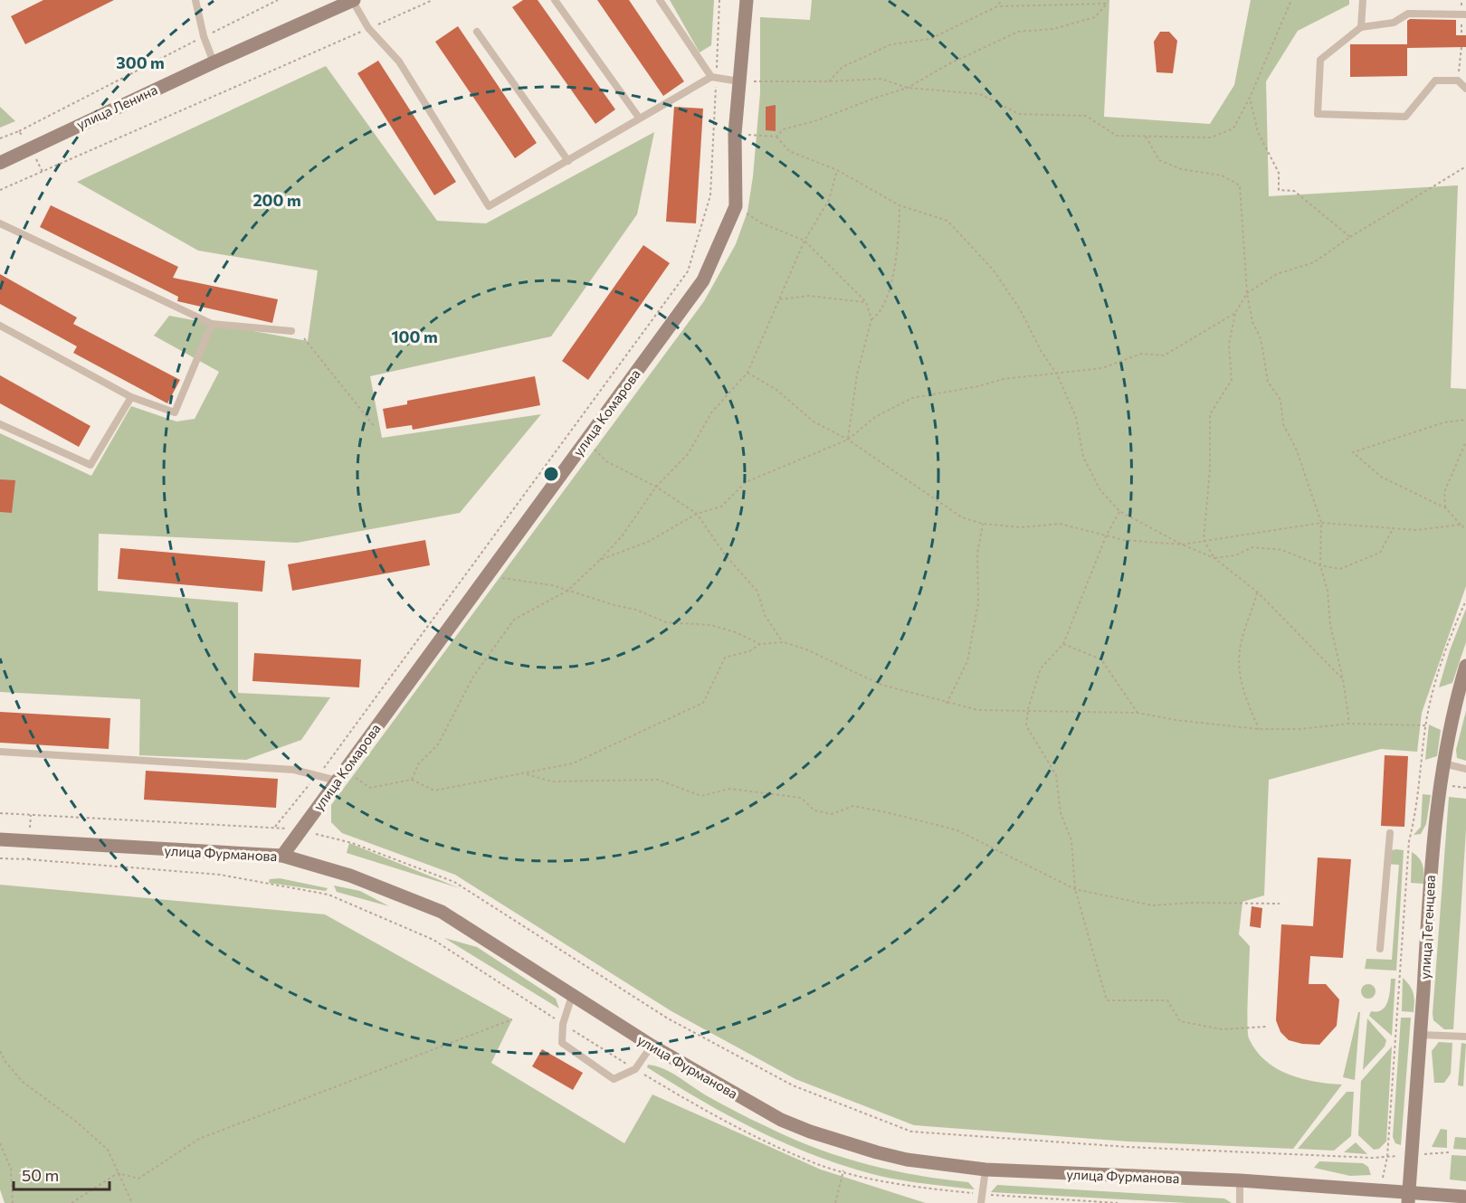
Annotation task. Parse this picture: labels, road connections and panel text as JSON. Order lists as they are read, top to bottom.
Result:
{
  "streets": {
    "main road": [
      "улица Ленина",
      "улица Комарова",
      "улица Фурманова",
      "улица Тегенцева"
    ]
  },
  "crossings": [
    ["улица Комарова", "улица Фурманова"],
    ["улица Фурманова", "улица Тегенцева"]
  ],
  "scale_bar": "50 m",
  "rings": ["300 m", "200 m", "100 m"]
}
